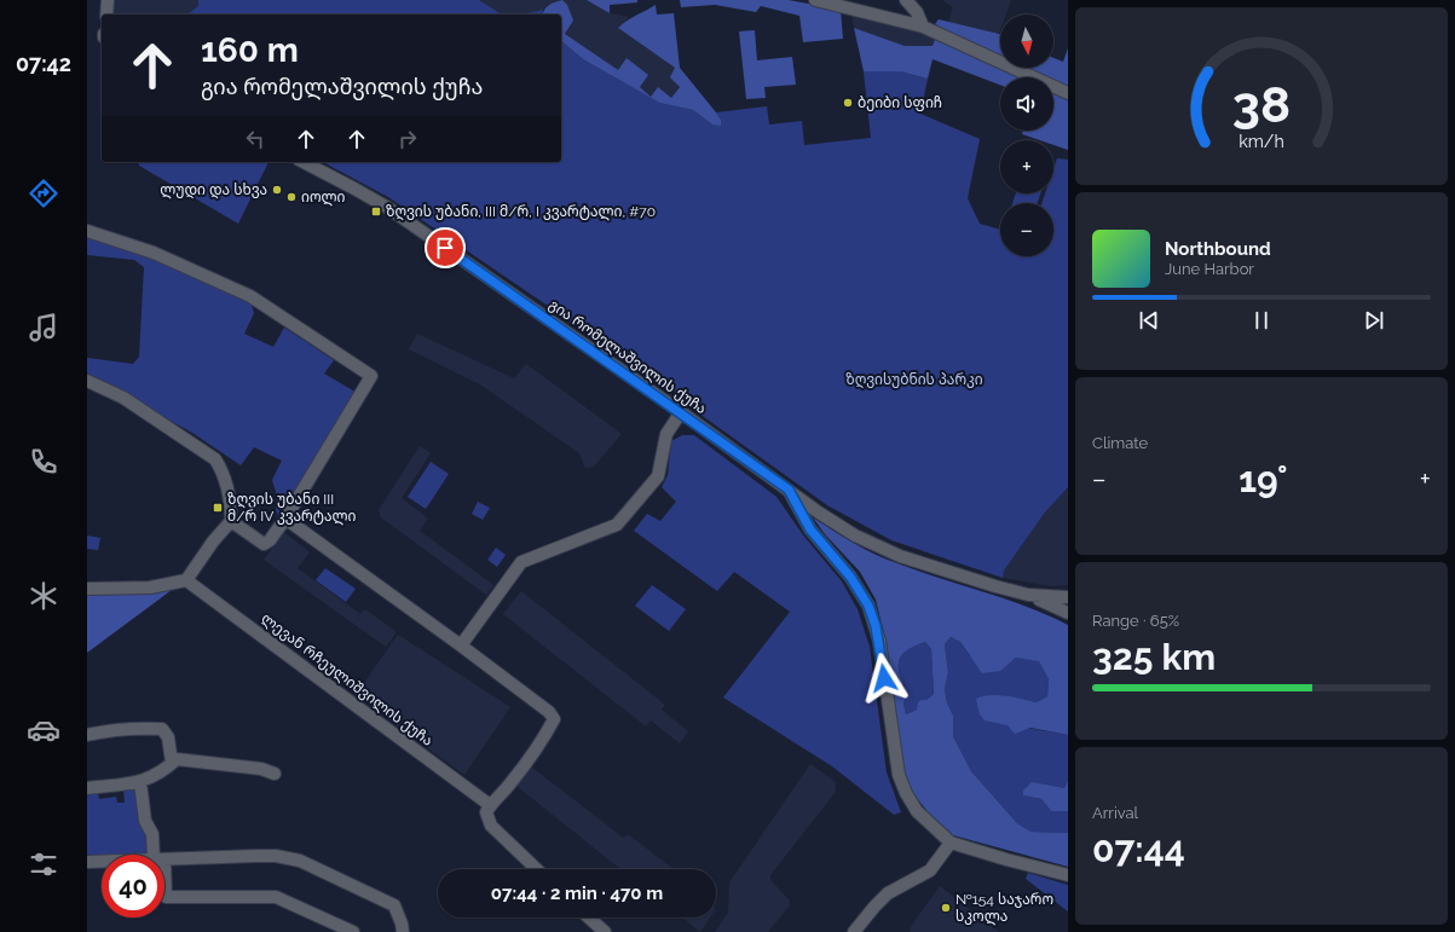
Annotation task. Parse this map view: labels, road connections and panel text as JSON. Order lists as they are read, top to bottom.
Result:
{
  "streets": {
    "street": ["გია რომელაშვილის ქუჩა", "ლევან რჩეულიშვილის ქუჩა"]
  },
  "parks": ["ზღვისუბნის პარკი"],
  "places": {
    "other": [
      "ბეიბი სფიჩ",
      "ლუდი და სხვა",
      "იოლი",
      "№154 საჯარო სკოლა"
    ],
    "transit": ["ზღვის უბანი, III მ/რ, I კვარტალი, #70", "ზღვის უბანი III მ/რ IV კვარტალი"]
  },
  "north": "bottom",
  "page": {
    "tabs": "07:42",
    "map_buttons": ["+", "−"],
    "turn": ["160 m", "გია რომელაშვილის ქუჩა"],
    "song": ["Northbound", "June Harbor"],
    "tile": [
      "Climate",
      ["Range · 65%", "325 km"],
      ["Arrival", "07:44"]
    ],
    "heat": ["−", "19°", "+"],
    "limit": "40",
    "trip": "07:44 · 2 min · 470 m",
    "gauge": ["38", "km/h"]
  }
}
